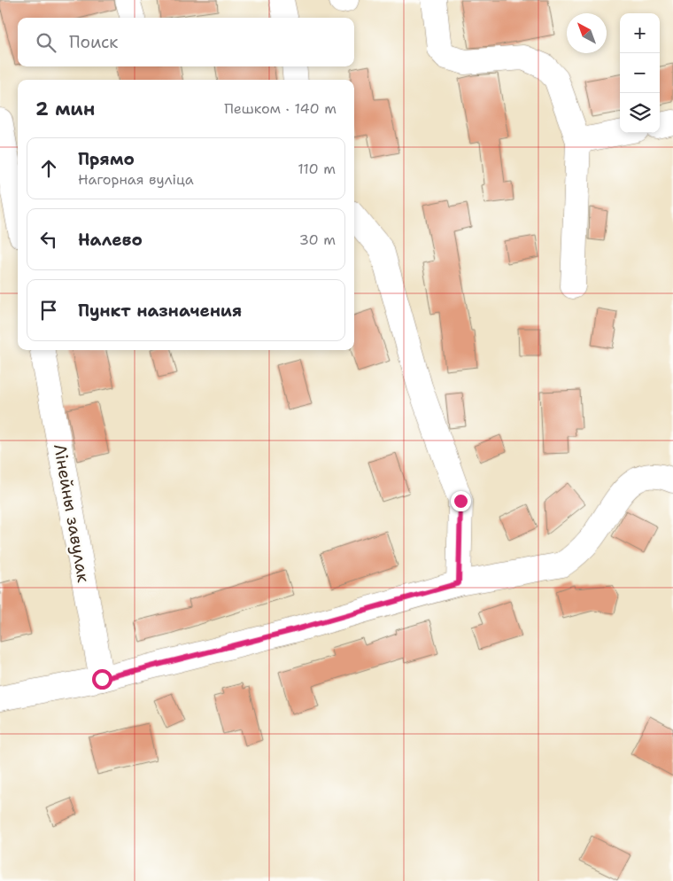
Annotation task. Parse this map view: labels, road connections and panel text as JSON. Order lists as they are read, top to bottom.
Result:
{
  "streets": {
    "street": ["Лінейны завулак"]
  },
  "north": "top left",
  "page": {
    "map_buttons": ["+", "−"],
    "search": "Поиск",
    "heading": ["2 мин", "Пешком · 140 m"],
    "list": [
      ["Прямо", "Нагорная вуліца", "110 m"],
      ["Налево", "30 m"],
      "Пункт назначения"
    ]
  }
}
